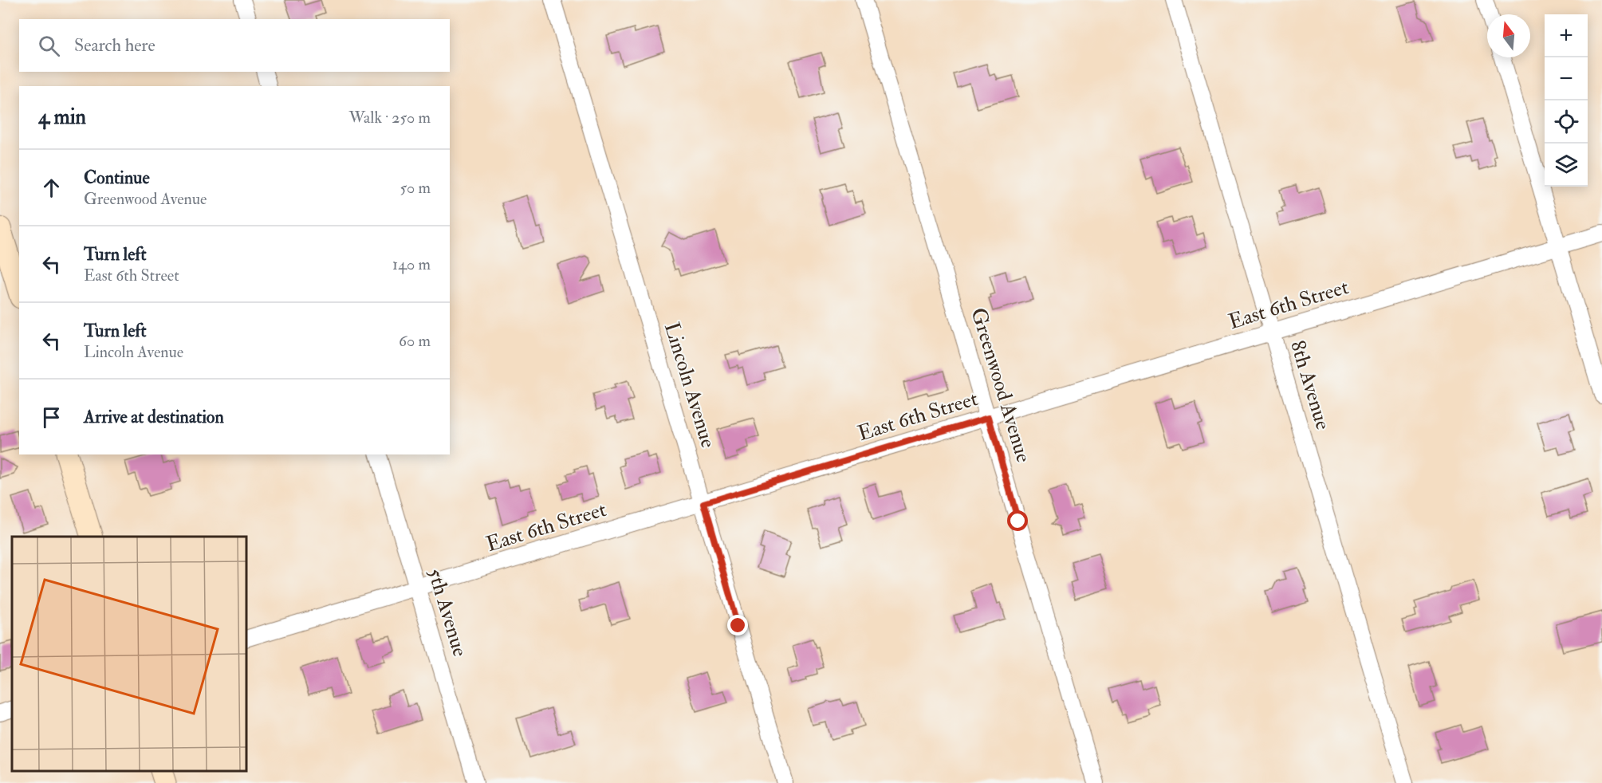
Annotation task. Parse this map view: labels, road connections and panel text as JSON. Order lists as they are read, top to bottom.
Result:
{
  "streets": {
    "street": [
      "East 6th Street",
      "Lincoln Avenue",
      "Greenwood Avenue",
      "8th Avenue",
      "5th Avenue"
    ]
  },
  "crossings": [
    ["East 6th Street", "Lincoln Avenue"],
    ["East 6th Street", "Greenwood Avenue"],
    ["East 6th Street", "8th Avenue"],
    ["East 6th Street", "5th Avenue"]
  ],
  "north": "top",
  "page": {
    "map_buttons": ["+", "−"],
    "search": "Search here",
    "heading": ["4 min", "Walk · 250 m"],
    "list": [
      ["Continue", "Greenwood Avenue", "50 m"],
      ["Turn left", "East 6th Street", "140 m"],
      ["Turn left", "Lincoln Avenue", "60 m"],
      "Arrive at destination"
    ]
  }
}
